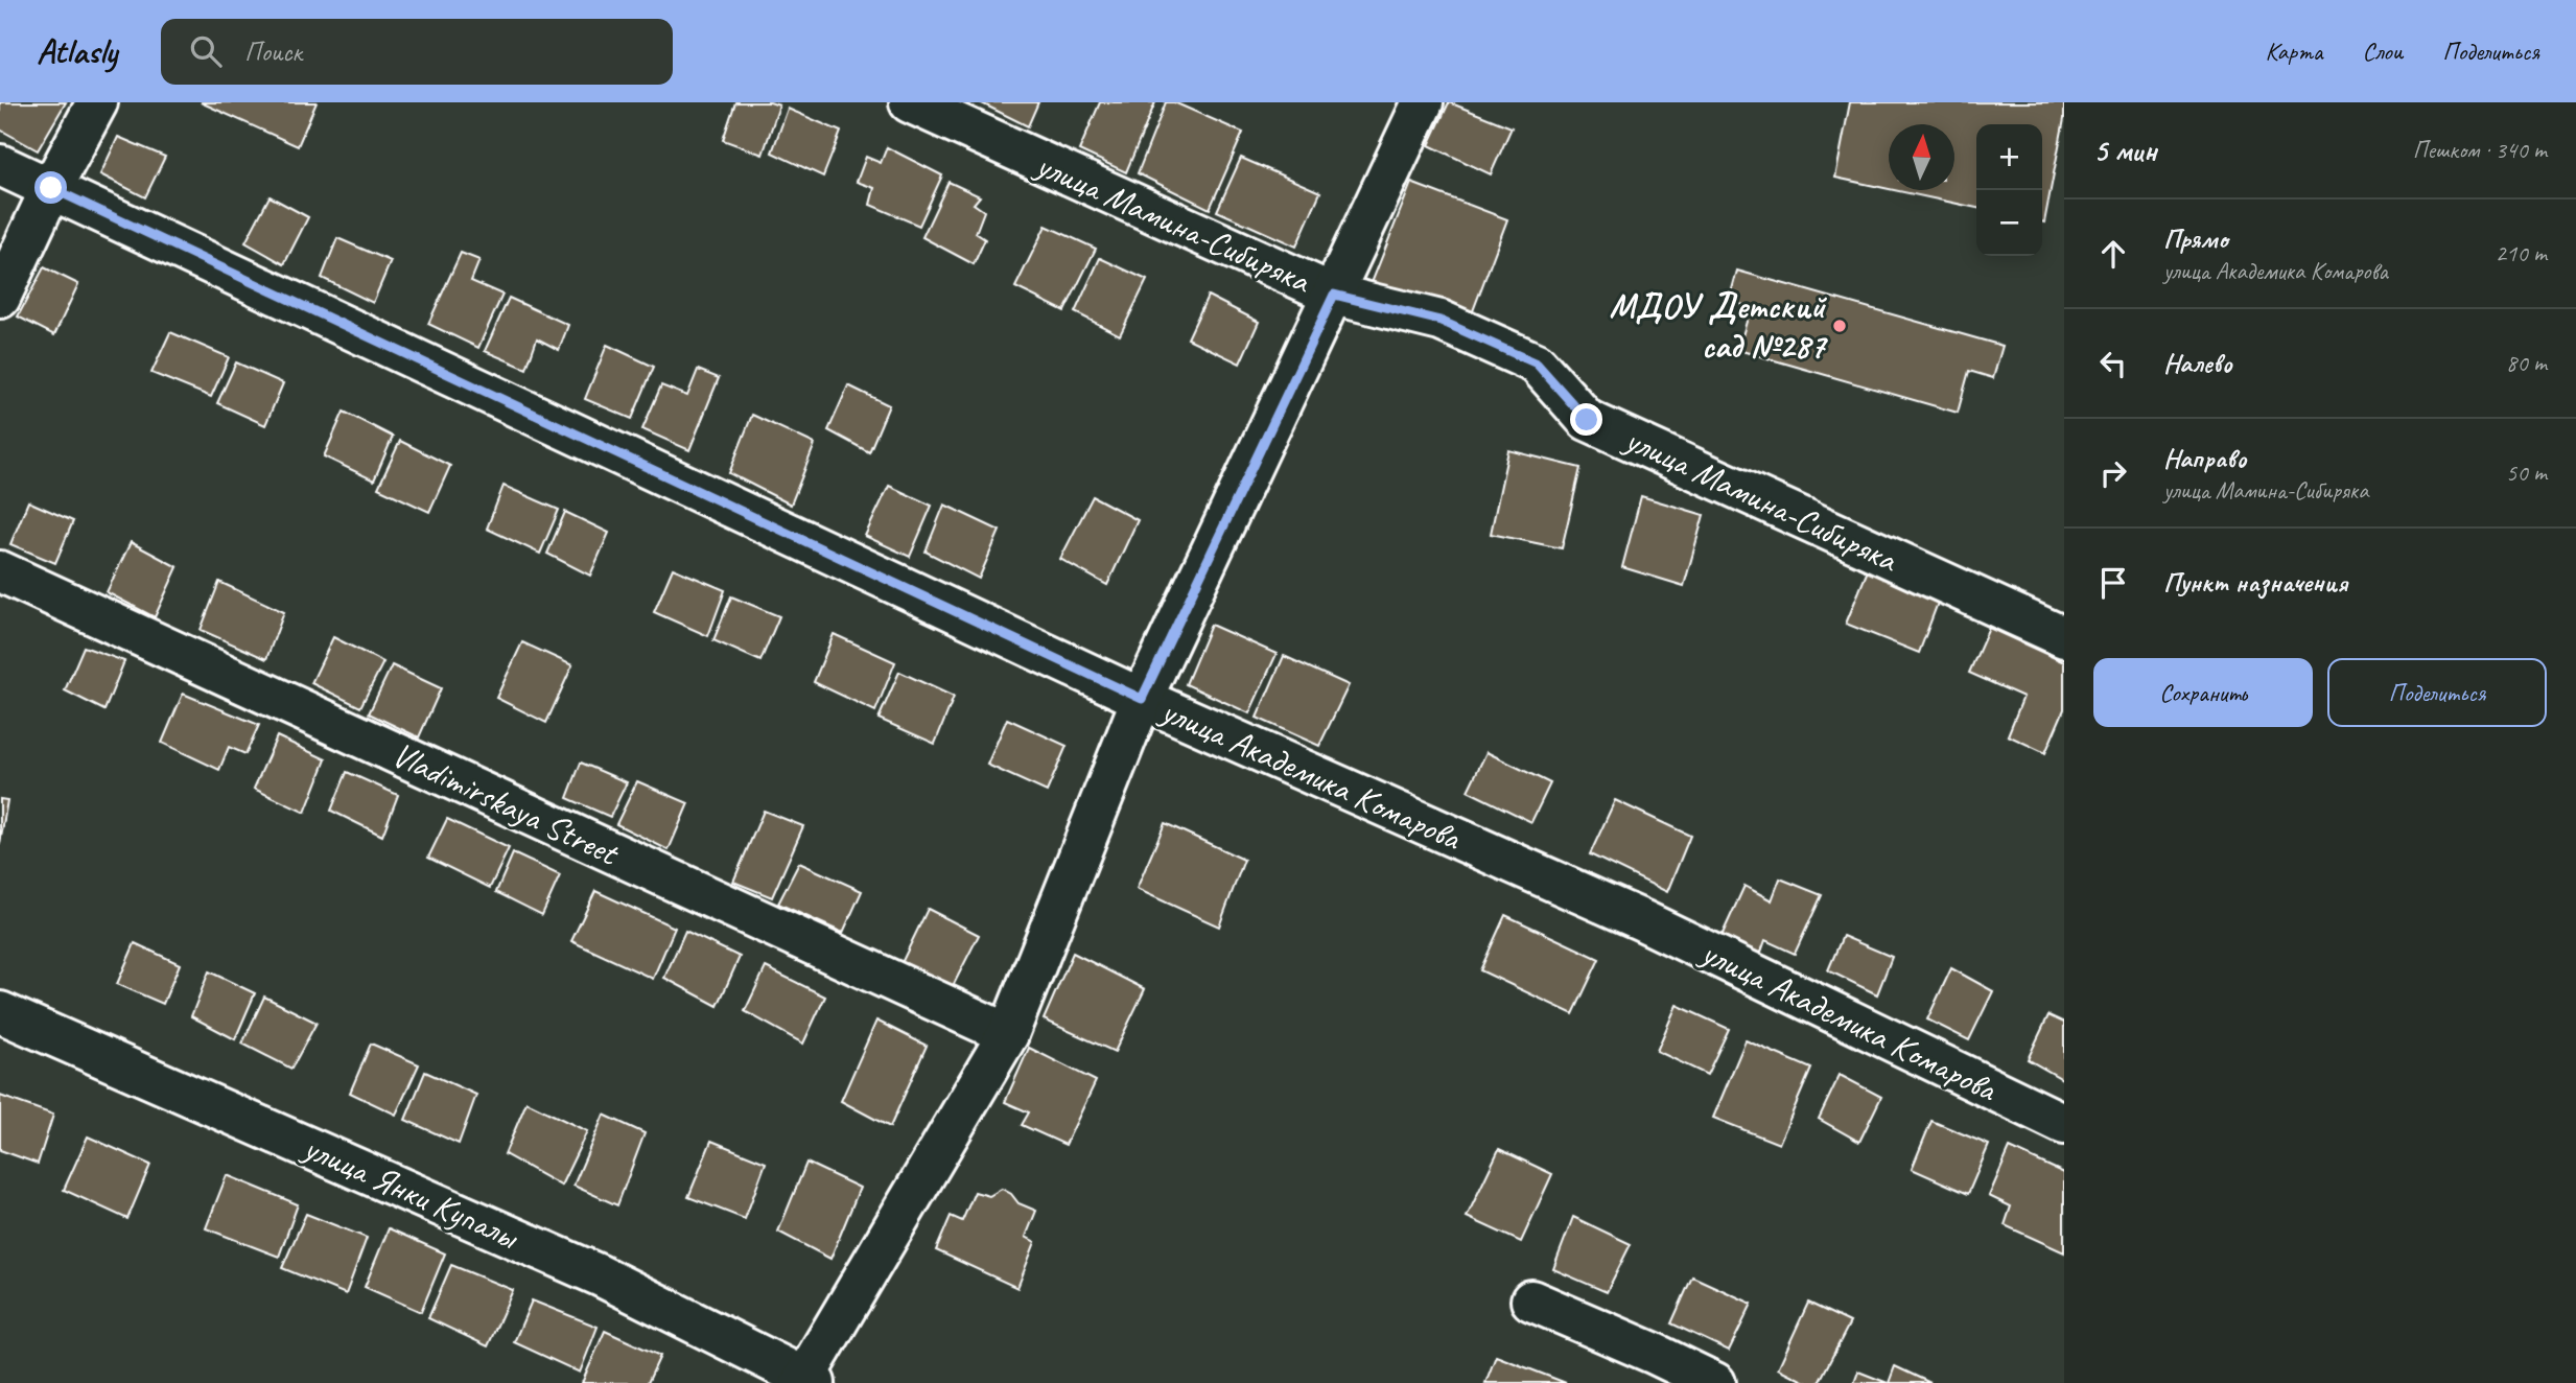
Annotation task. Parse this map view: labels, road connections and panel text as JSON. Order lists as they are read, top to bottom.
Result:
{
  "streets": {
    "street": [
      "улица Мамина-Сибиряка",
      "улица Академика Комарова",
      "Vladimirskaya Street",
      "улица Янки Купалы"
    ]
  },
  "places": ["МДОУ Детский сад №287"],
  "north": "top",
  "page": {
    "header": "Atlasly",
    "search": "Поиск",
    "nav": ["Карта", "Слои", "Поделиться"],
    "heading": ["5 мин", "Пешком · 340 m"],
    "map_buttons": ["+", "−"],
    "list": [
      ["Прямо", "улица Академика Комарова", "210 m"],
      ["Налево", "80 m"],
      ["Направо", "улица Мамина-Сибиряка", "50 m"],
      "Пункт назначения"
    ],
    "buttons": ["Сохранить", "Поделиться"]
  }
}
